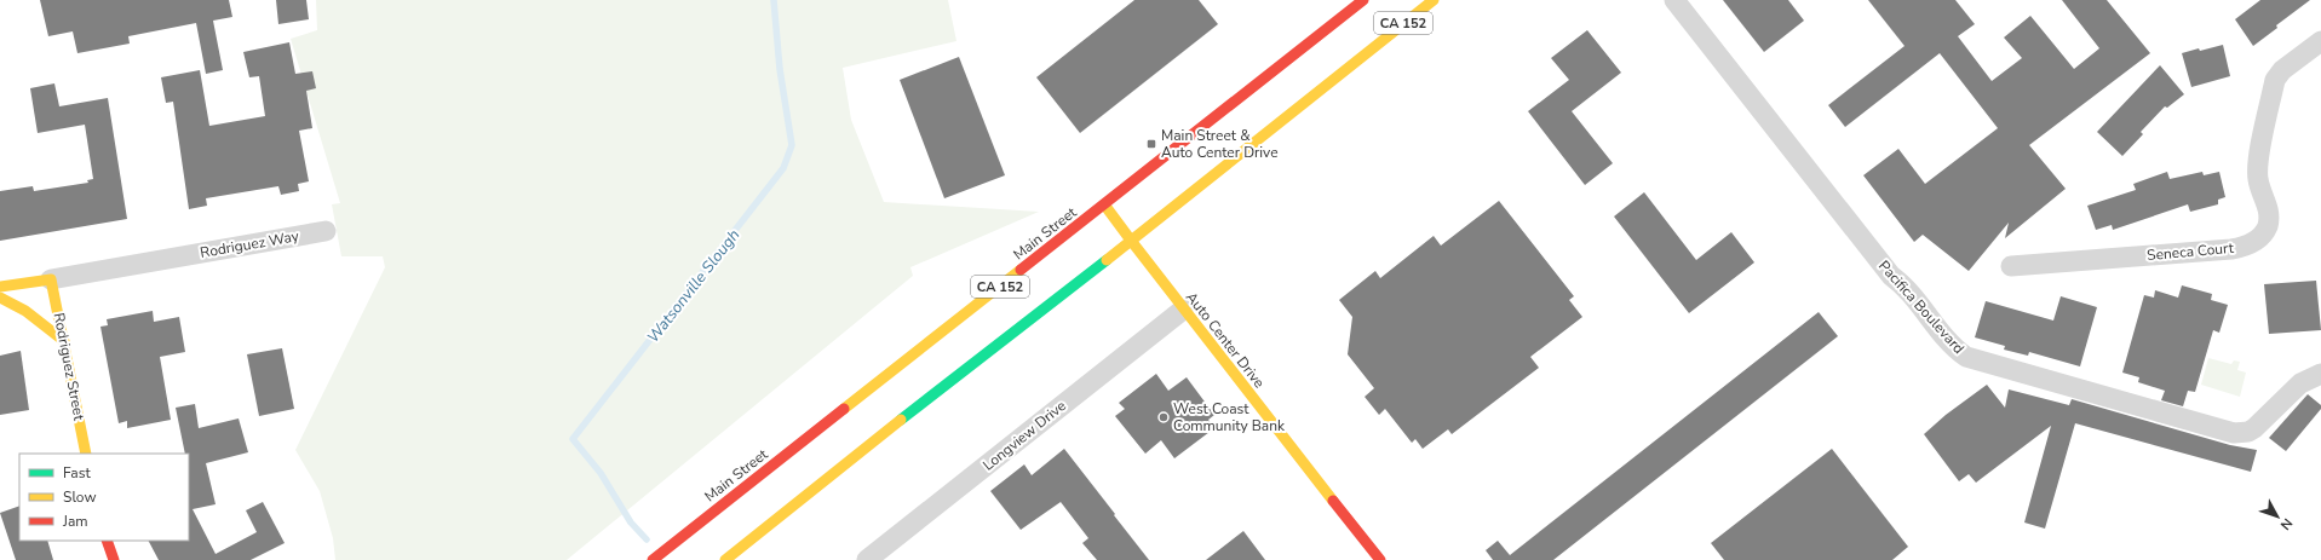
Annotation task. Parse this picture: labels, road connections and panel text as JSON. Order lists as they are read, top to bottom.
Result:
{
  "streets": {
    "main road": [
      "CA 152",
      "Main Street",
      "Auto Center Drive",
      "Rodriguez Street"
    ],
    "street": [
      "Rodriguez Way",
      "Seneca Court",
      "Pacifica Boulevard",
      "Longview Drive"
    ]
  },
  "crossings": [
    ["CA 152", "Auto Center Drive"],
    ["Main Street", "Auto Center Drive"],
    ["Rodriguez Way", "Rodriguez Street"],
    ["Auto Center Drive", "Longview Drive"]
  ],
  "water": ["Watsonville Slough"],
  "places": {
    "transit": ["Main Street & Auto Center Drive"],
    "other": ["West Coast Community Bank"]
  },
  "legend": ["Fast", "Slow", "Jam"],
  "north": "bottom right"
}
